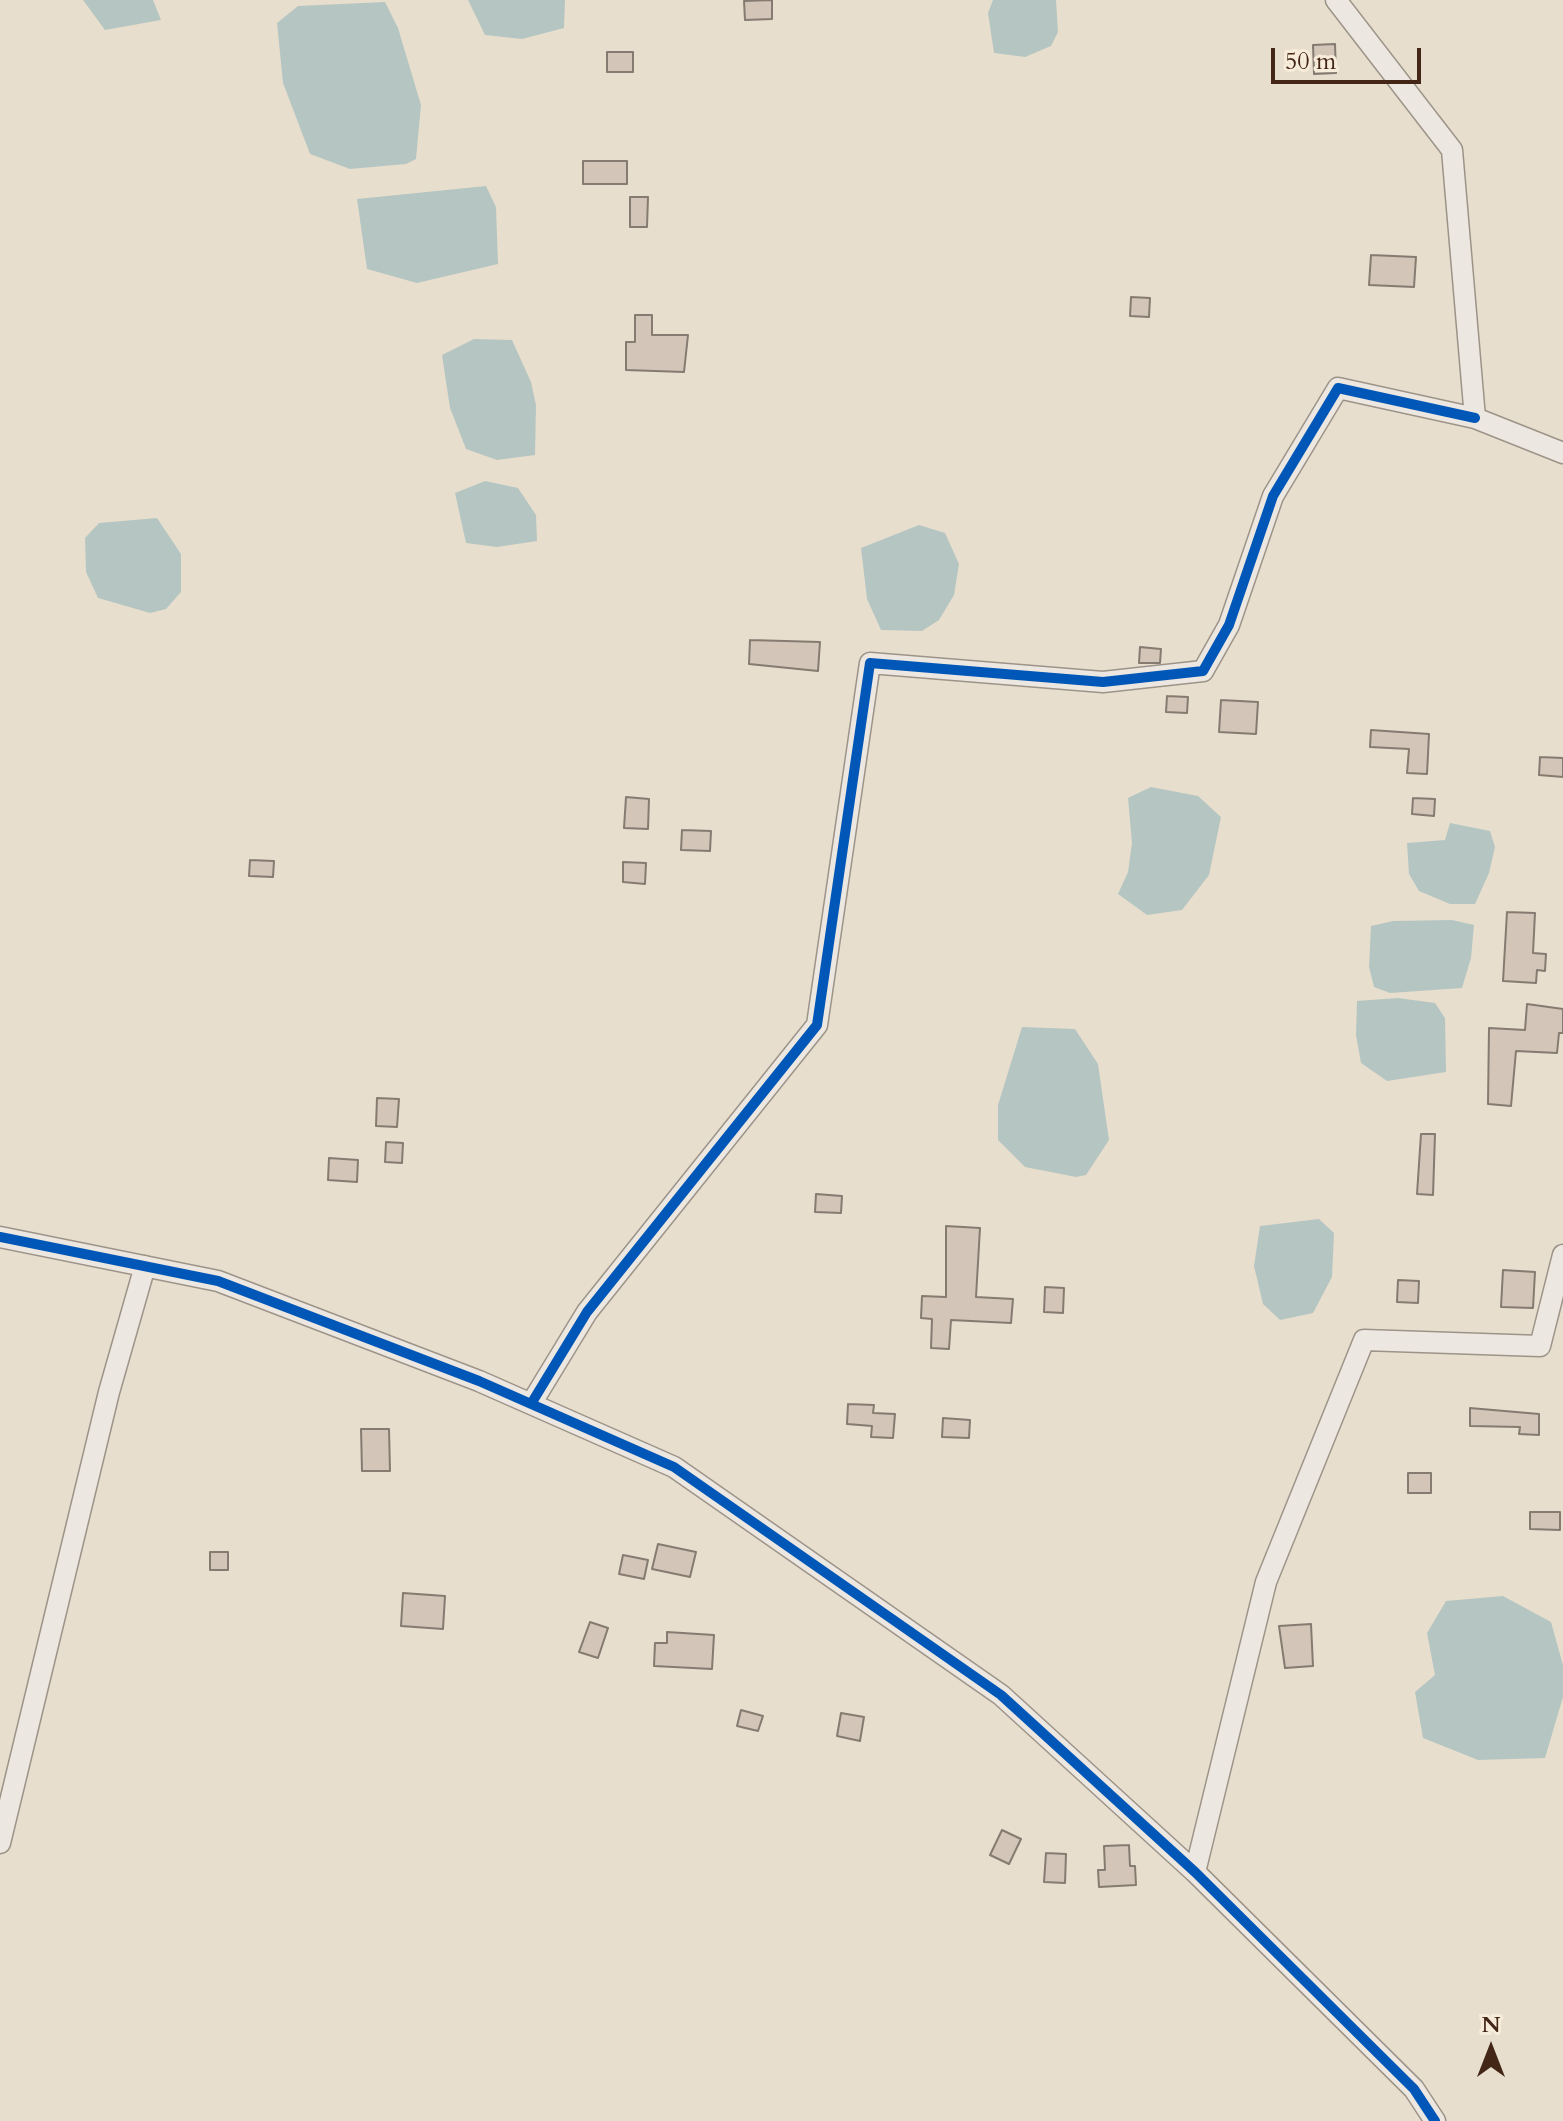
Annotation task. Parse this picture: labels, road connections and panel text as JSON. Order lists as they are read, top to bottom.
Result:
{
  "scale_bar": "50 m",
  "north": "top"
}
